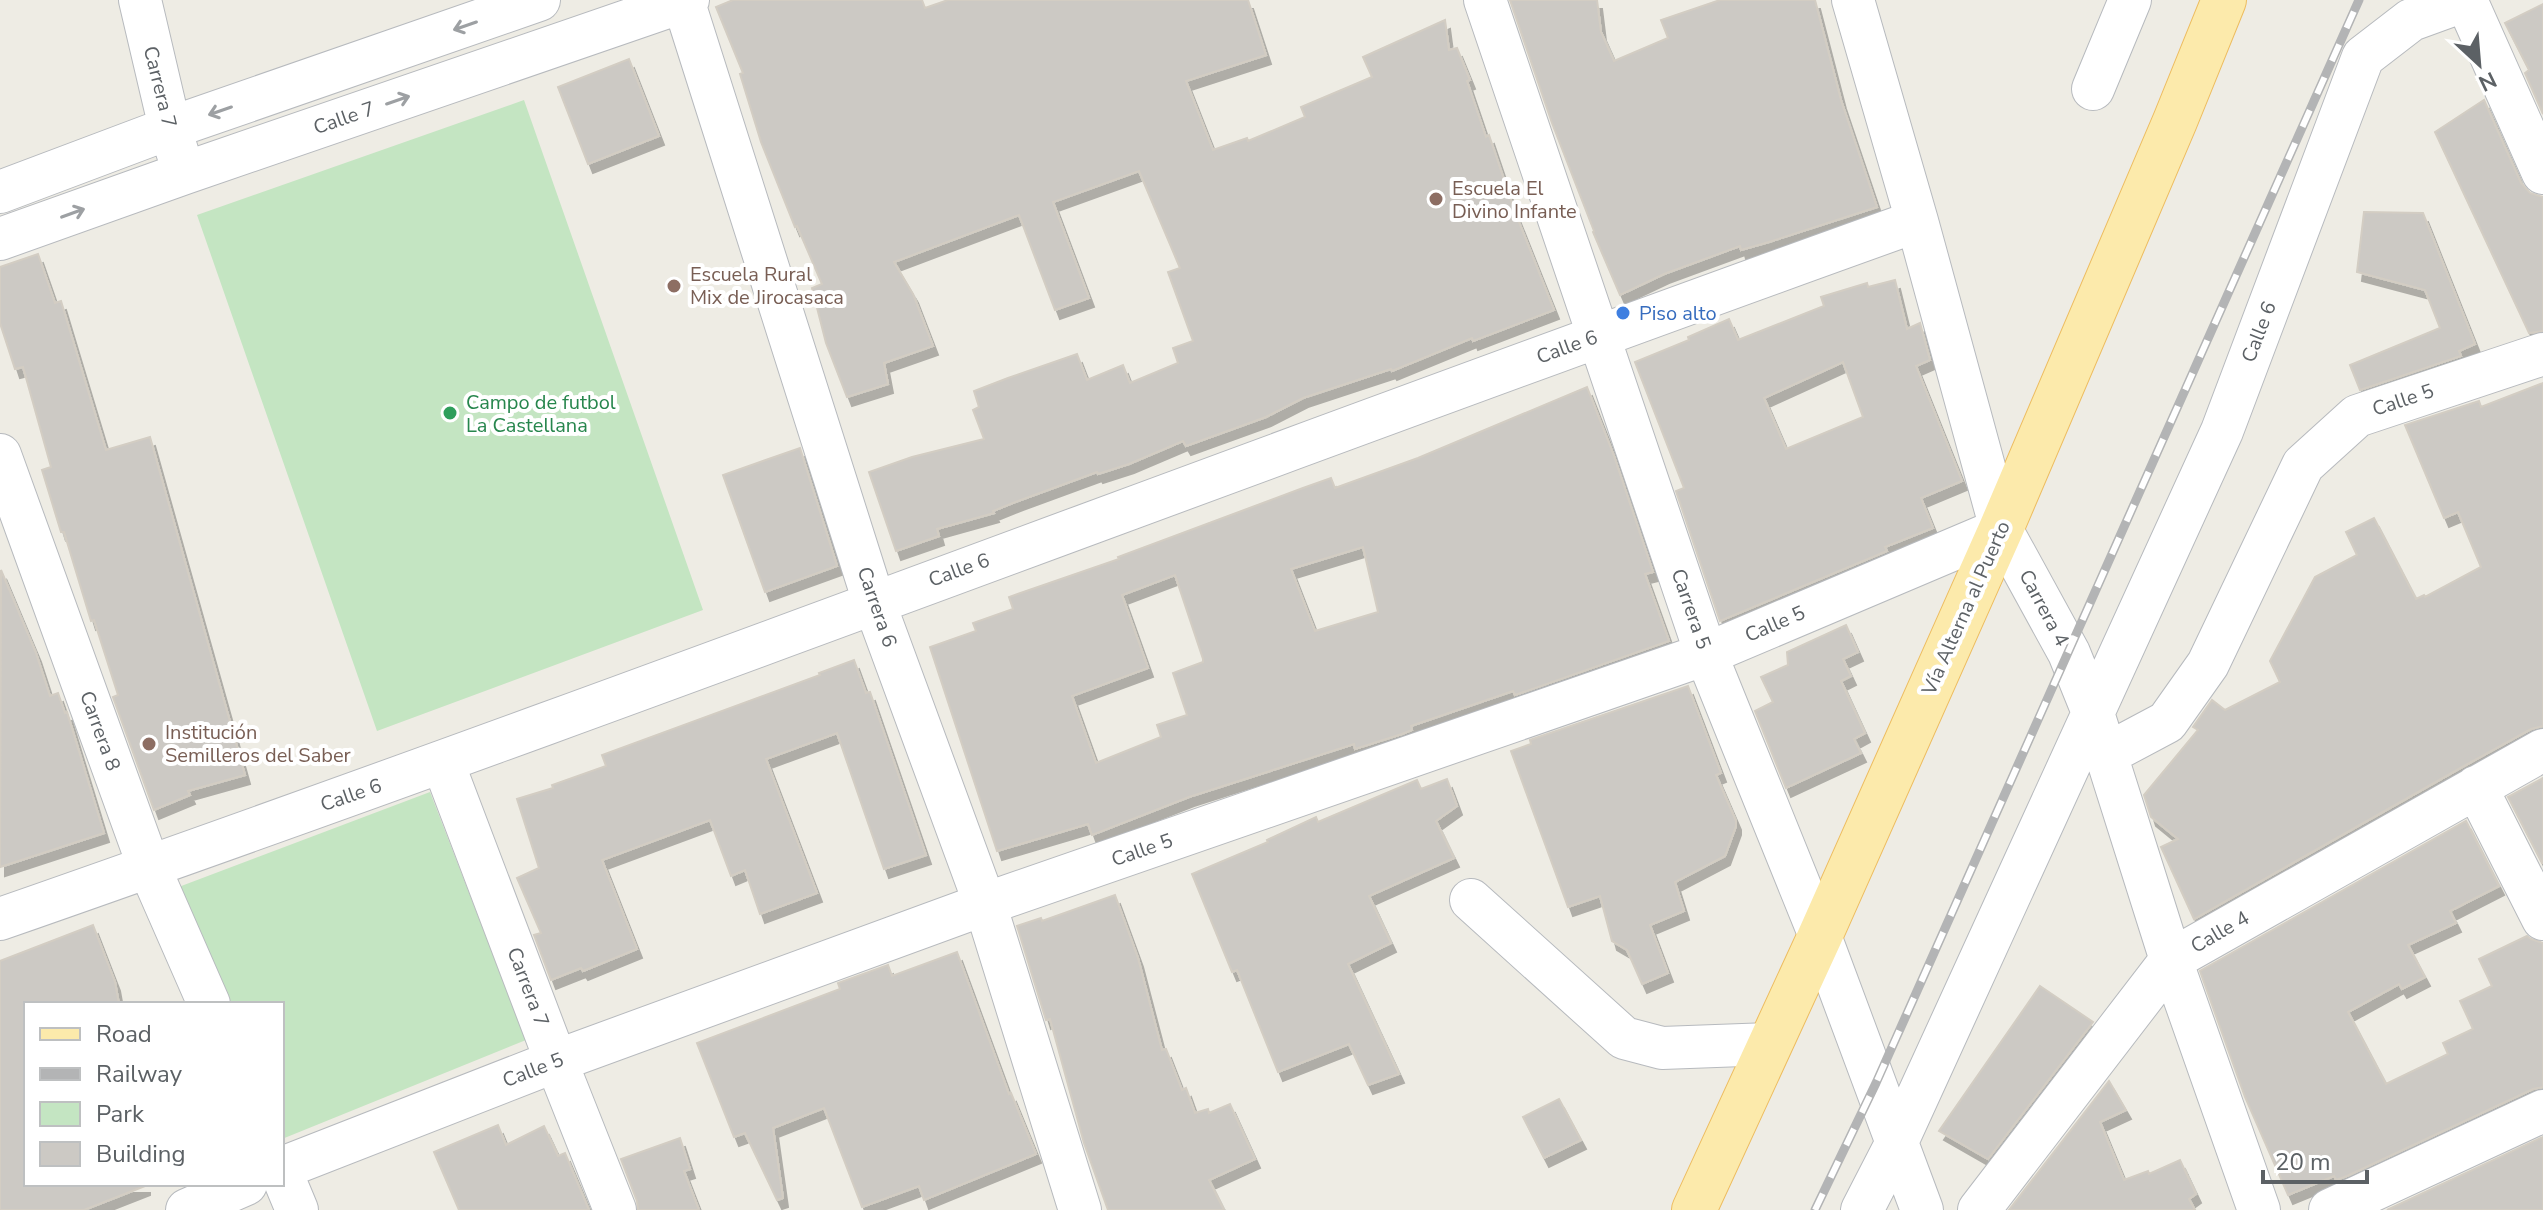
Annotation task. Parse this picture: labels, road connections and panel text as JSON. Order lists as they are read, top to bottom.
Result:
{
  "streets": {
    "main road": ["Vía Alterna al Puerto"],
    "street": [
      "Carrera 7",
      "Calle 7",
      "Calle 6",
      "Calle 5",
      "Carrera 6",
      "Carrera 4",
      "Carrera 5",
      "Carrera 8",
      "Calle 4"
    ]
  },
  "crossings": [
    ["Carrera 7", "Calle 7"],
    ["Carrera 7", "Calle 6"],
    ["Carrera 7", "Calle 5"],
    ["Calle 7", "Carrera 6"],
    ["Calle 6", "Carrera 6"],
    ["Calle 6", "Carrera 4"],
    ["Calle 6", "Carrera 5"],
    ["Calle 6", "Carrera 8"],
    ["Calle 5", "Carrera 6"],
    ["Calle 5", "Vía Alterna al Puerto"],
    ["Calle 5", "Carrera 4"],
    ["Calle 5", "Carrera 5"],
    ["Vía Alterna al Puerto", "Carrera 4"],
    ["Vía Alterna al Puerto", "Carrera 5"],
    ["Carrera 4", "Calle 4"]
  ],
  "places": [
    "Escuela El Divino Infante",
    "Escuela Rural Mix de Jirocasaca",
    "Piso alto",
    "Campo de futbol La Castellana",
    "Institución Semilleros del Saber"
  ],
  "legend": [
    "Road",
    "Railway",
    "Park",
    "Building"
  ],
  "scale_bar": "20 m",
  "north": "bottom right"
}
